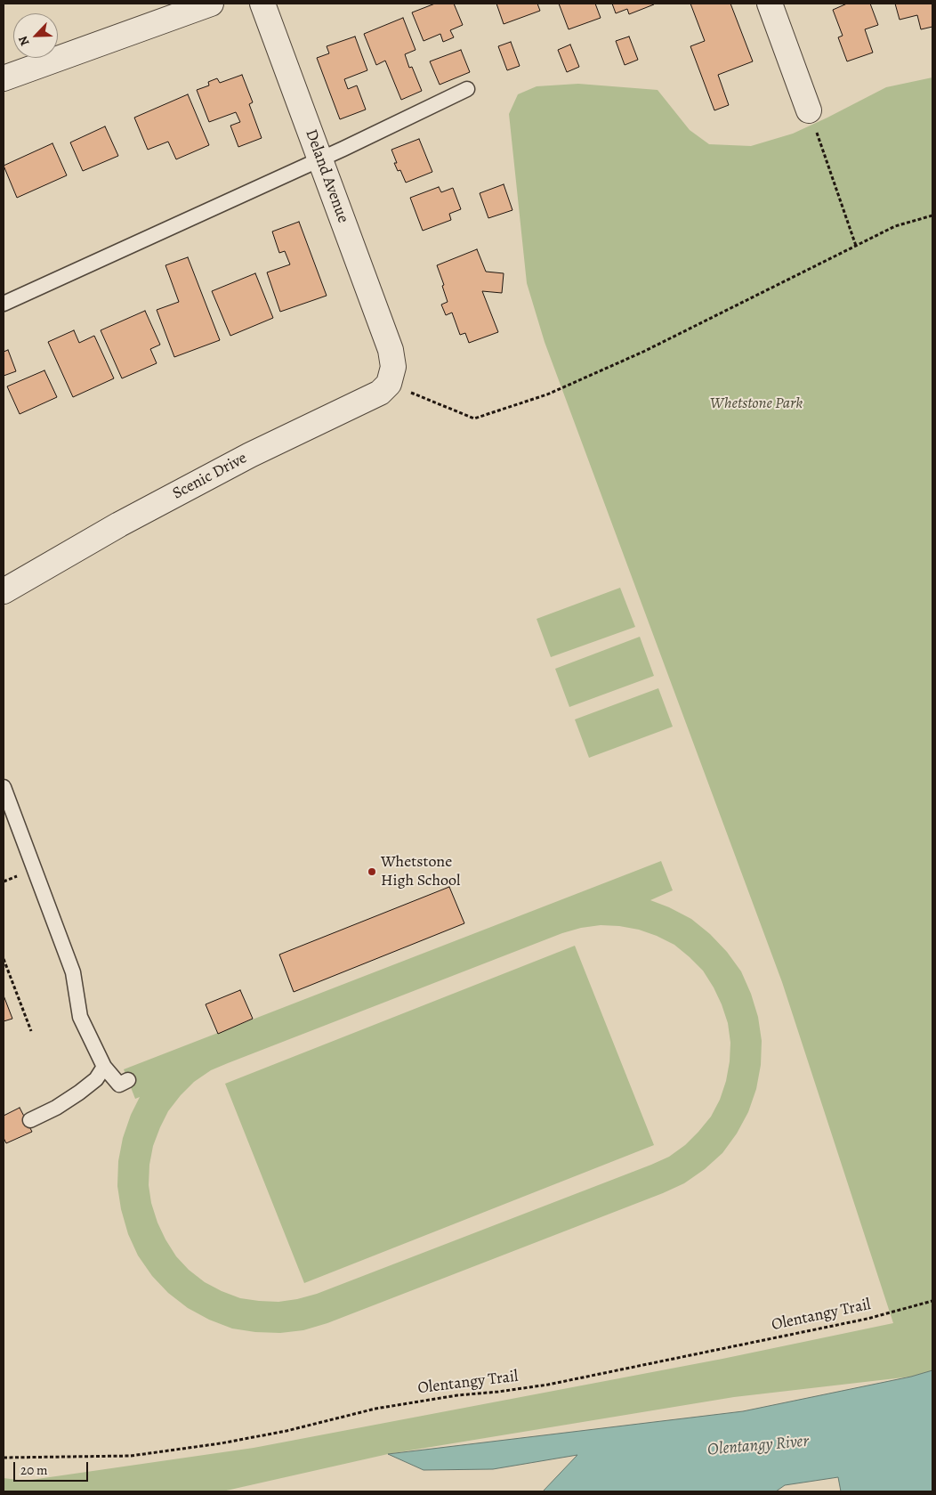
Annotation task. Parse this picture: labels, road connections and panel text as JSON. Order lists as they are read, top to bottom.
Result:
{
  "streets": {
    "street": ["Deland Avenue", "Scenic Drive"],
    "path": ["Olentangy Trail"]
  },
  "crossings": [
    ["Deland Avenue", "Scenic Drive"]
  ],
  "water": ["Olentangy River"],
  "parks": ["Whetstone Park"],
  "places": ["Whetstone High School"],
  "scale_bar": "20 m",
  "north": "bottom left"
}
